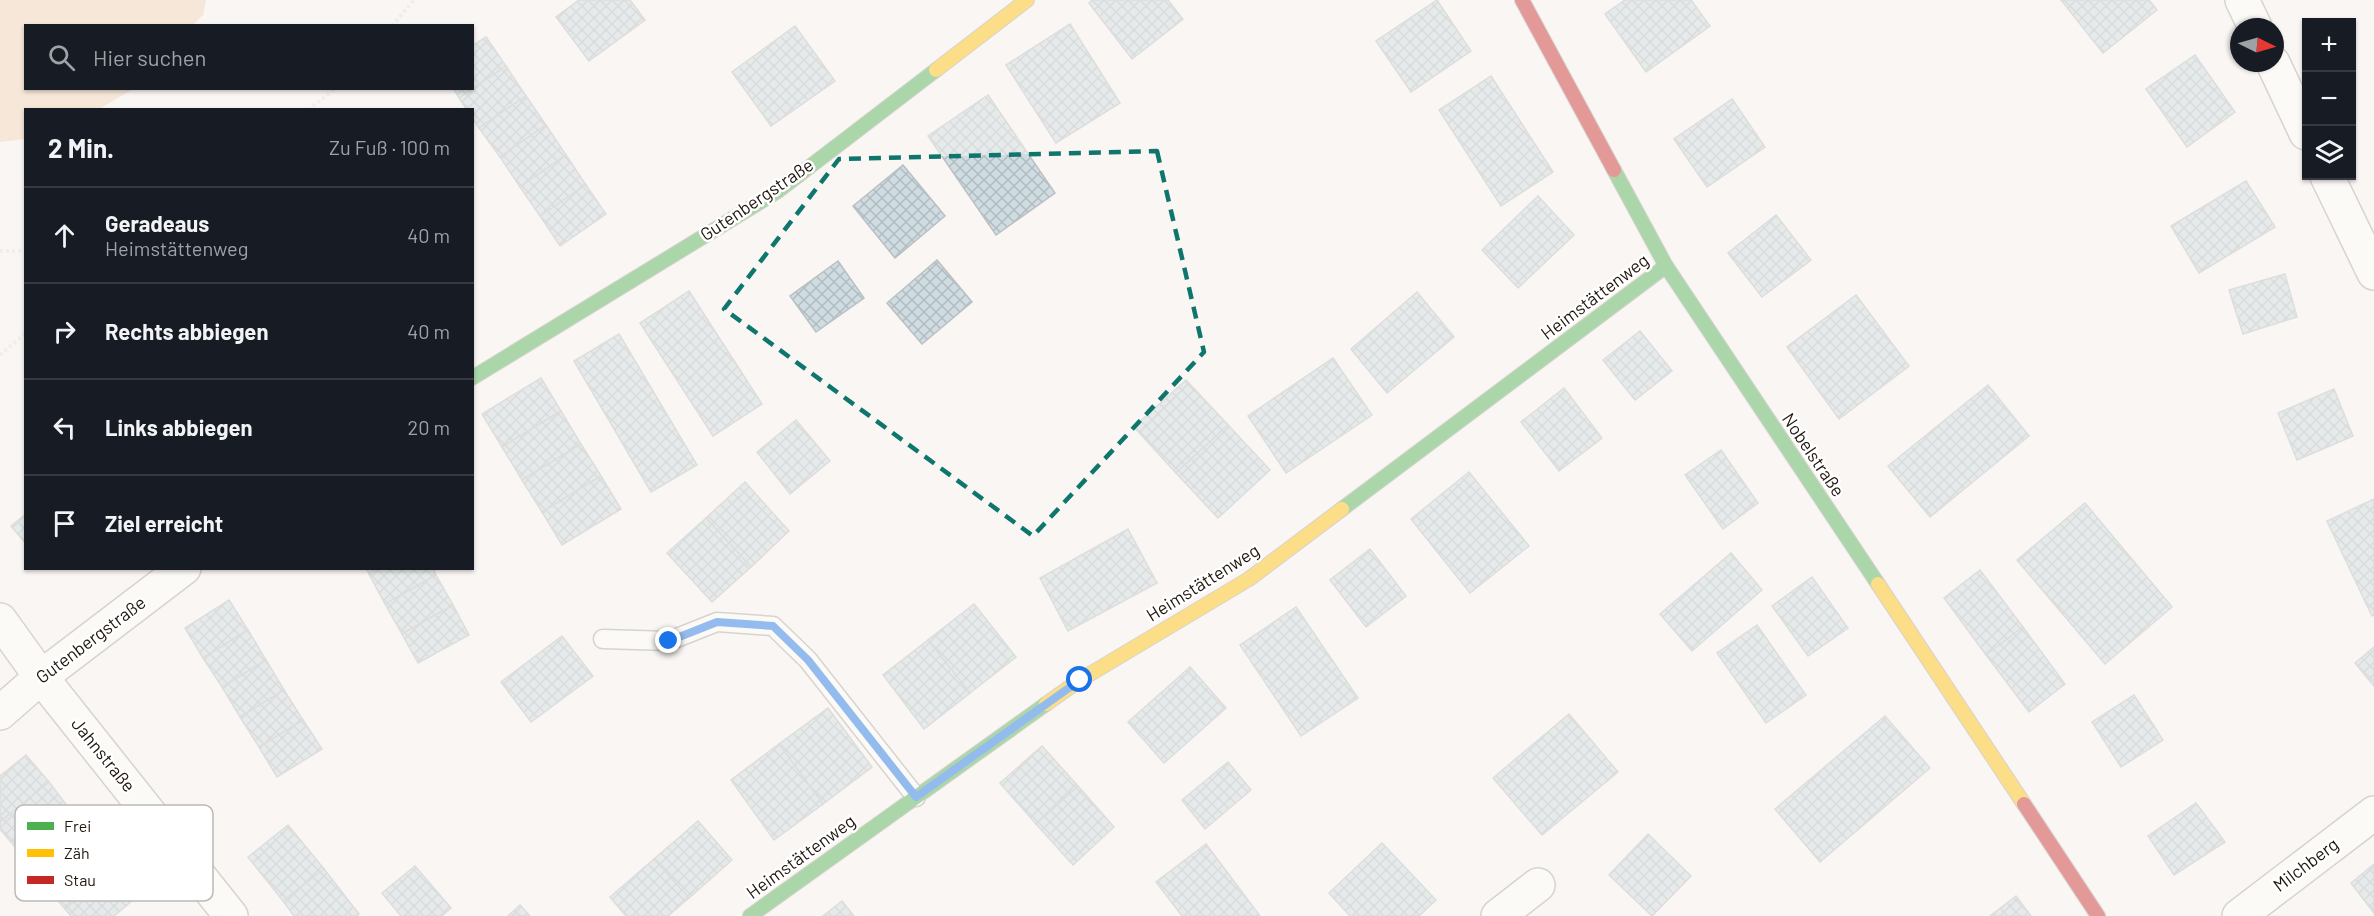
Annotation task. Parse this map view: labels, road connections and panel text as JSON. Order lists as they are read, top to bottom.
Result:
{
  "streets": {
    "street": [
      "Gutenbergstraße",
      "Heimstättenweg",
      "Nobelstraße",
      "Jahnstraße",
      "Milchberg"
    ]
  },
  "crossings": [
    ["Gutenbergstraße", "Jahnstraße"],
    ["Heimstättenweg", "Nobelstraße"]
  ],
  "legend": ["Frei", "Zäh", "Stau"],
  "north": "right",
  "page": {
    "map_buttons": ["+", "−"],
    "search": "Hier suchen",
    "heading": ["2 Min.", "Zu Fuß · 100 m"],
    "list": [
      ["Geradeaus", "Heimstättenweg", "40 m"],
      ["Rechts abbiegen", "40 m"],
      ["Links abbiegen", "20 m"],
      "Ziel erreicht"
    ]
  }
}
